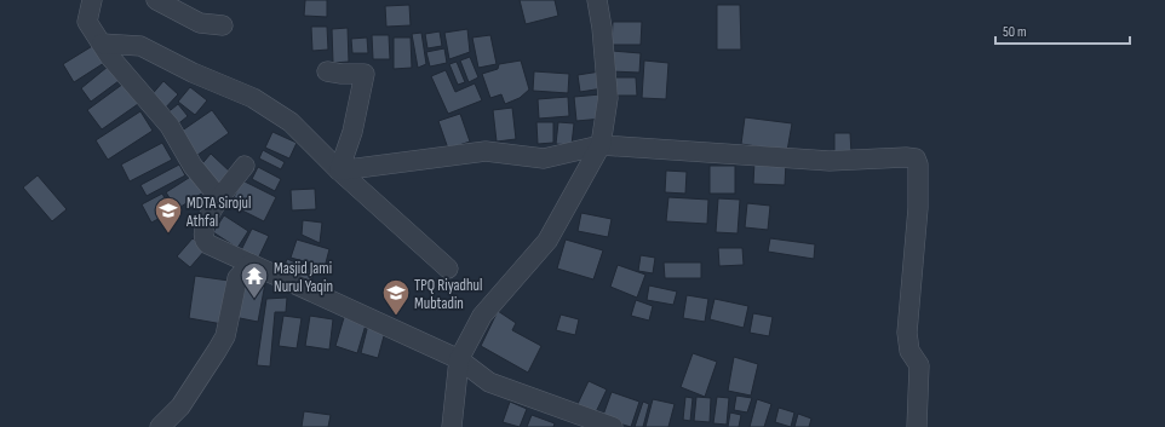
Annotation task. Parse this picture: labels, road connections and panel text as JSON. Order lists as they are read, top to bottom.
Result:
{
  "places": {
    "school or university": ["MDTA Sirojul Athfal", "TPQ Riyadhul Mubtadin"],
    "temple": ["Masjid Jami Nurul Yaqin"]
  },
  "scale_bar": "50 m"
}
